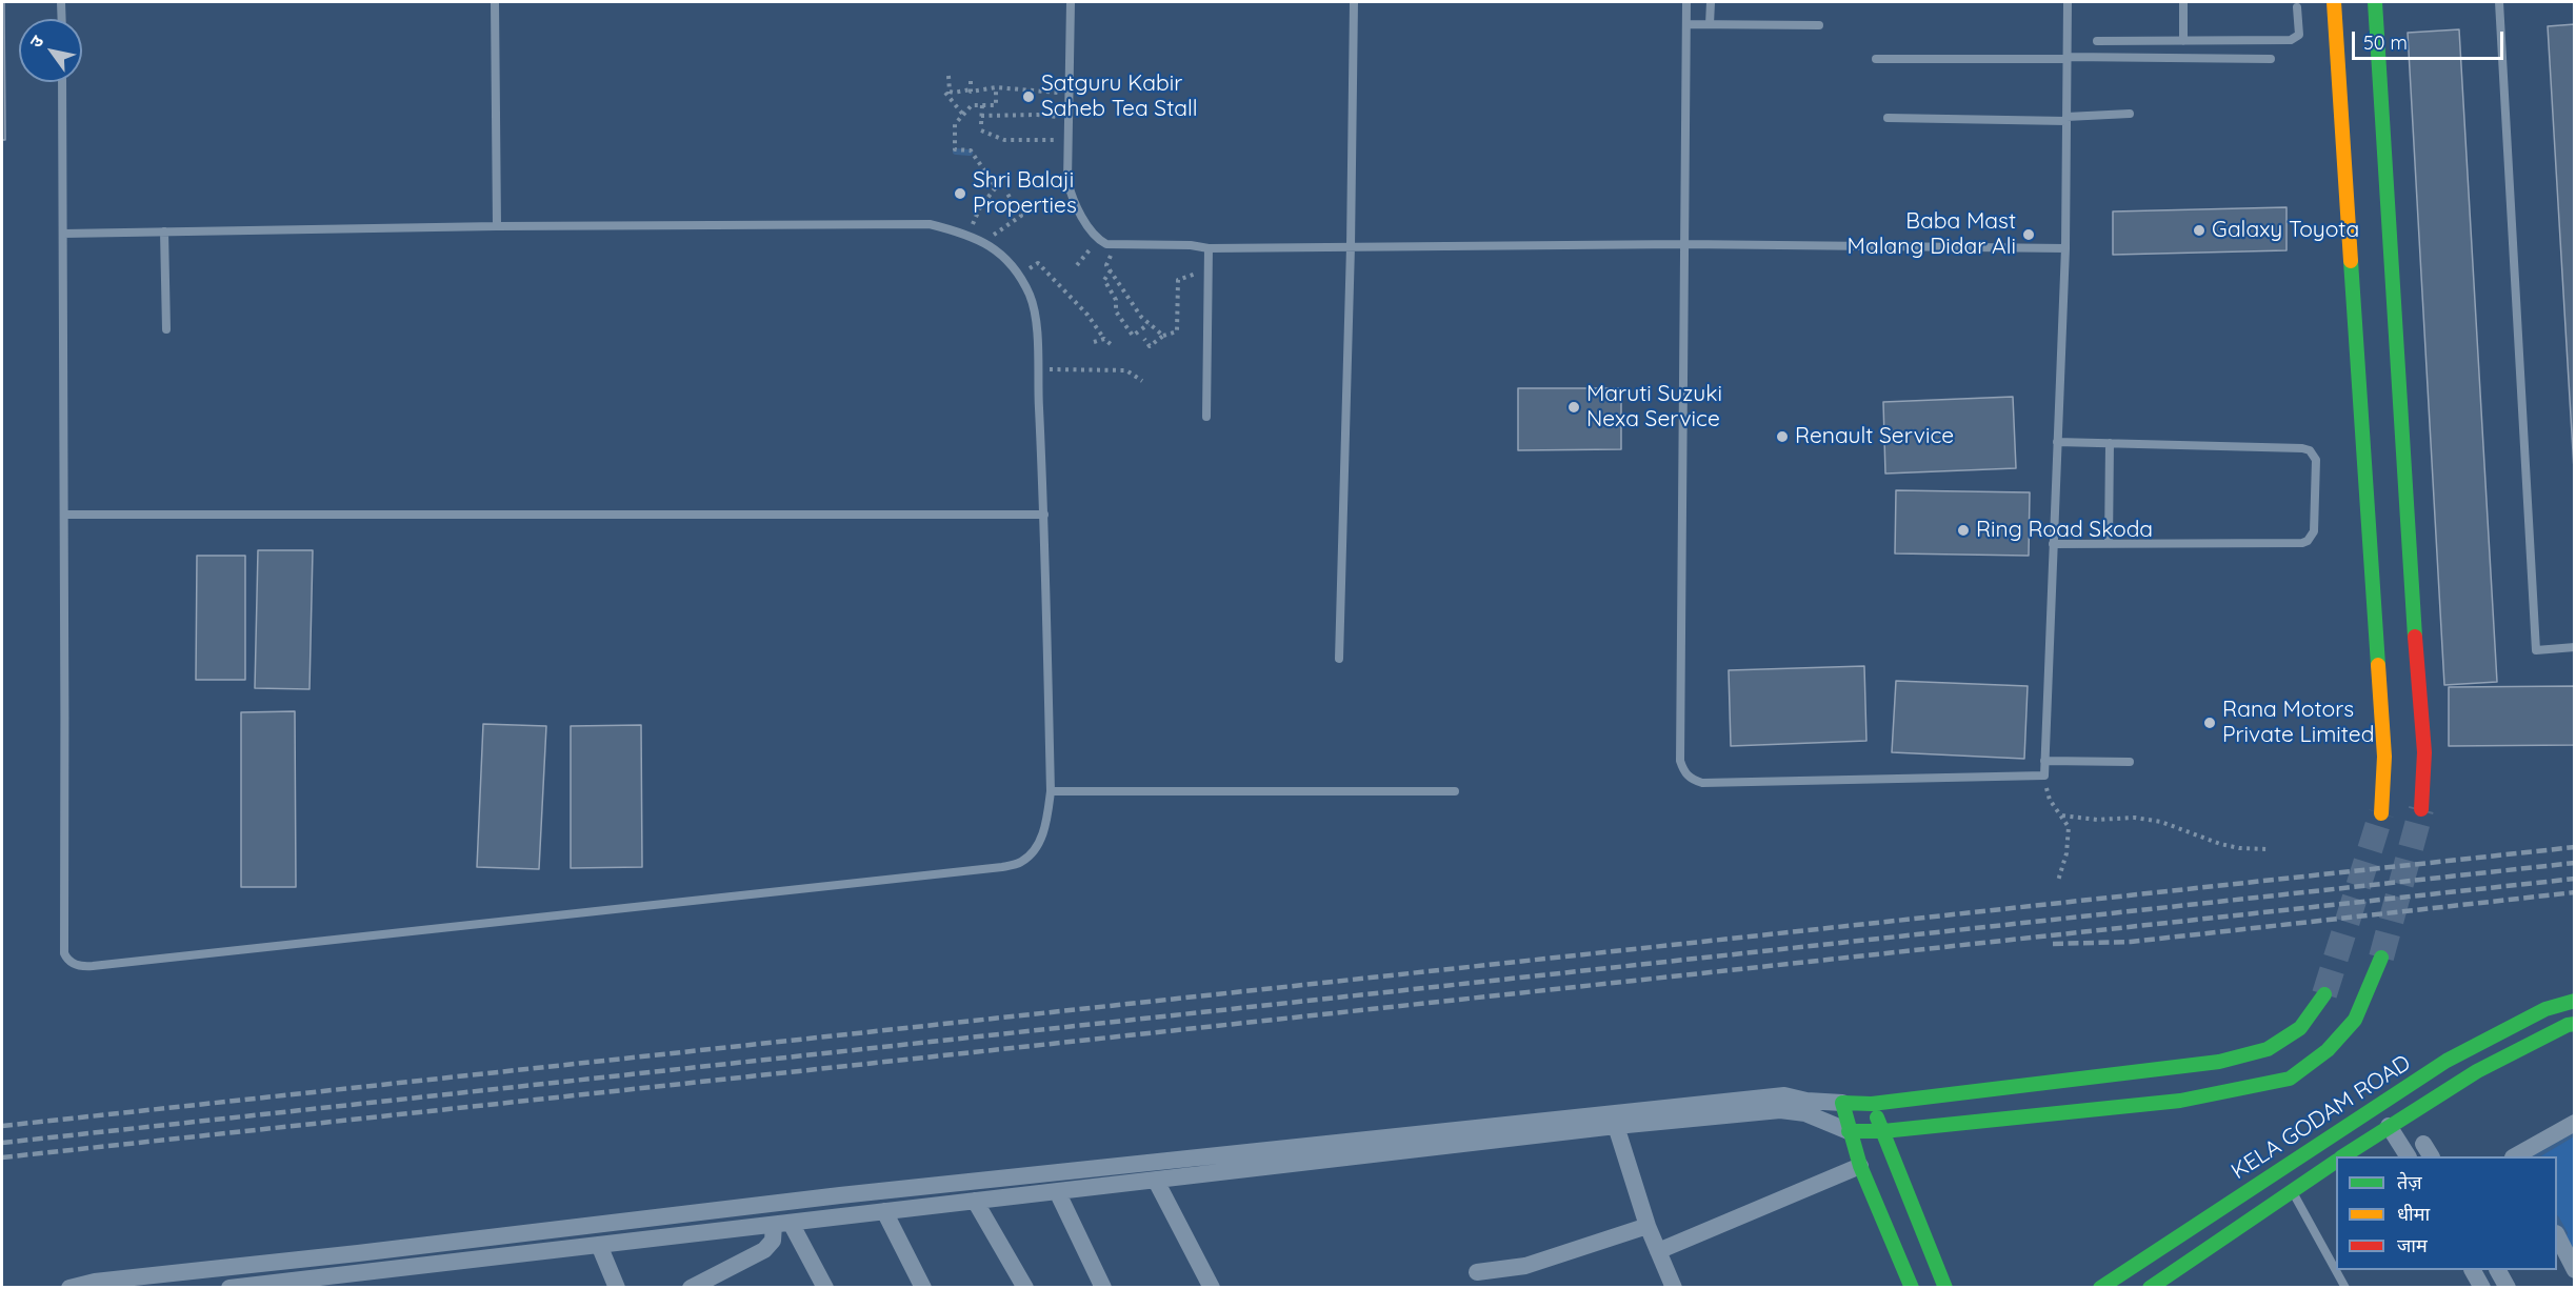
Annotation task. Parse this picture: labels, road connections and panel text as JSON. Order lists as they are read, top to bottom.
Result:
{
  "streets": {
    "street": ["KELA GODAM ROAD"]
  },
  "places": [
    "Satguru Kabir Saheb Tea Stall",
    "Shri Balaji Properties",
    "Galaxy Toyota",
    "Baba Mast Malang Didar Ali",
    "Maruti Suzuki Nexa Service",
    "Renault Service",
    "Ring Road Skoda",
    "Rana Motors Private Limited"
  ],
  "legend": ["तेज़", "धीमा", "जाम"],
  "scale_bar": "50 m",
  "north": "top left"
}
